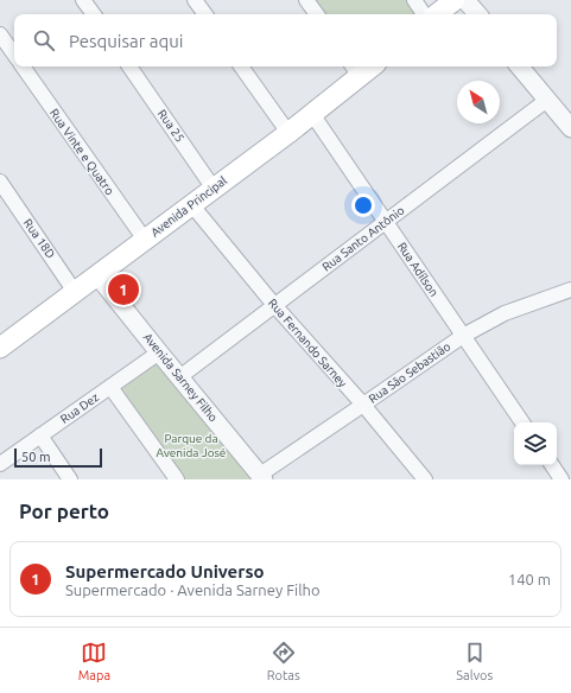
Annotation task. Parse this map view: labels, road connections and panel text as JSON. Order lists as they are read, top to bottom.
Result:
{
  "streets": {
    "main road": ["Avenida Principal"],
    "street": [
      "Rua 25",
      "Rua Vinte e Quatro",
      "Rua 18D",
      "Rua Santo Antônio",
      "Rua Adílson",
      "Rua Fernando Sarney",
      "Rua São Sebastião",
      "Avenida Sarney Filho",
      "Rua Dez"
    ]
  },
  "crossings": [
    ["Rua 25", "Avenida Principal"],
    ["Rua Vinte e Quatro", "Avenida Principal"],
    ["Avenida Principal", "Rua 18D"],
    ["Avenida Principal", "Rua Adílson"],
    ["Avenida Principal", "Rua Fernando Sarney"],
    ["Avenida Principal", "Avenida Sarney Filho"],
    ["Rua Santo Antônio", "Rua Adílson"],
    ["Rua Santo Antônio", "Rua Fernando Sarney"],
    ["Rua Santo Antônio", "Avenida Sarney Filho"],
    ["Rua Adílson", "Rua São Sebastião"],
    ["Rua Fernando Sarney", "Rua São Sebastião"],
    ["Rua São Sebastião", "Avenida Sarney Filho"],
    ["Avenida Sarney Filho", "Rua Dez"]
  ],
  "parks": ["Parque da Avenida José"],
  "scale_bar": "50 m",
  "north": "top left",
  "page": {
    "search": "Pesquisar aqui",
    "pins": "1",
    "scale": "50 m",
    "heading": "Por perto",
    "list": [
      {
        "mark": "1",
        "name": "Supermercado Universo",
        "note": "Supermercado · Avenida Sarney Filho",
        "value": "140 m"
      }
    ],
    "nav": ["Mapa", "Rotas", "Salvos"]
  }
}
